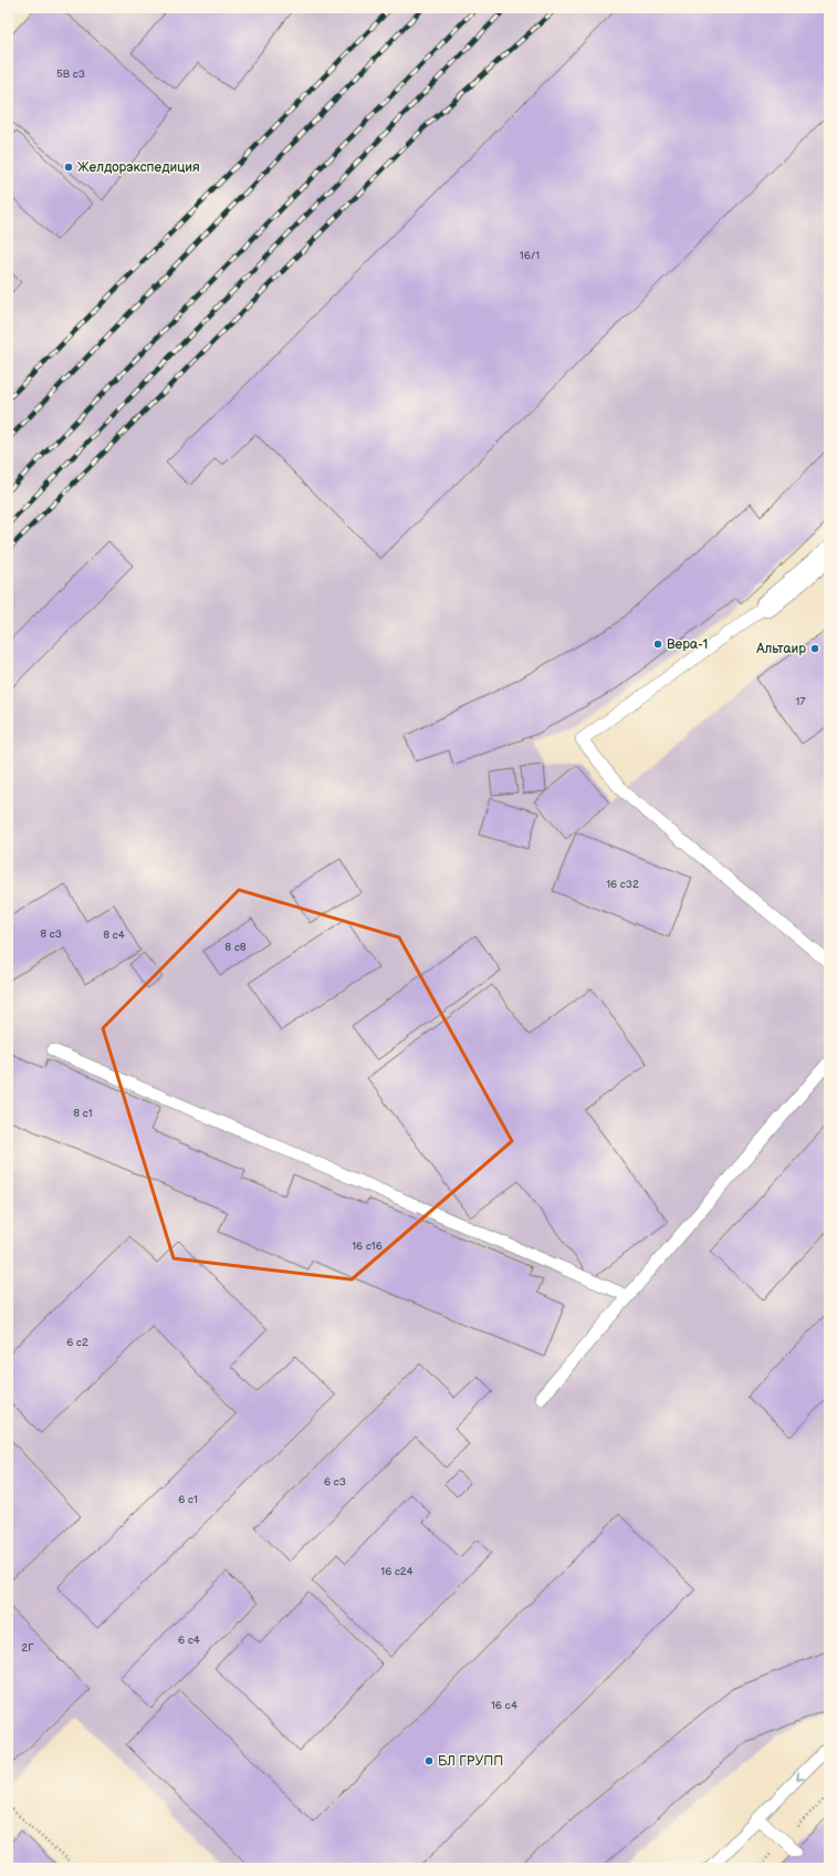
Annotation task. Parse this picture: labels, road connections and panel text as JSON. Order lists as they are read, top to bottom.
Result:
{
  "places": [
    "Желдорэкспедиция",
    "Вера-1",
    "Альтаир",
    "БЛ ГРУПП"
  ],
  "house_numbers": [
    "5В с3",
    "16/1",
    "17",
    "16 с32",
    "8 с3",
    "8 с4",
    "8 с8",
    "8 с1",
    "16 с16",
    "6 с2",
    "6 с3",
    "6 с1",
    "16 с24",
    "6 с4",
    "2Г",
    "16 c4"
  ]
}
